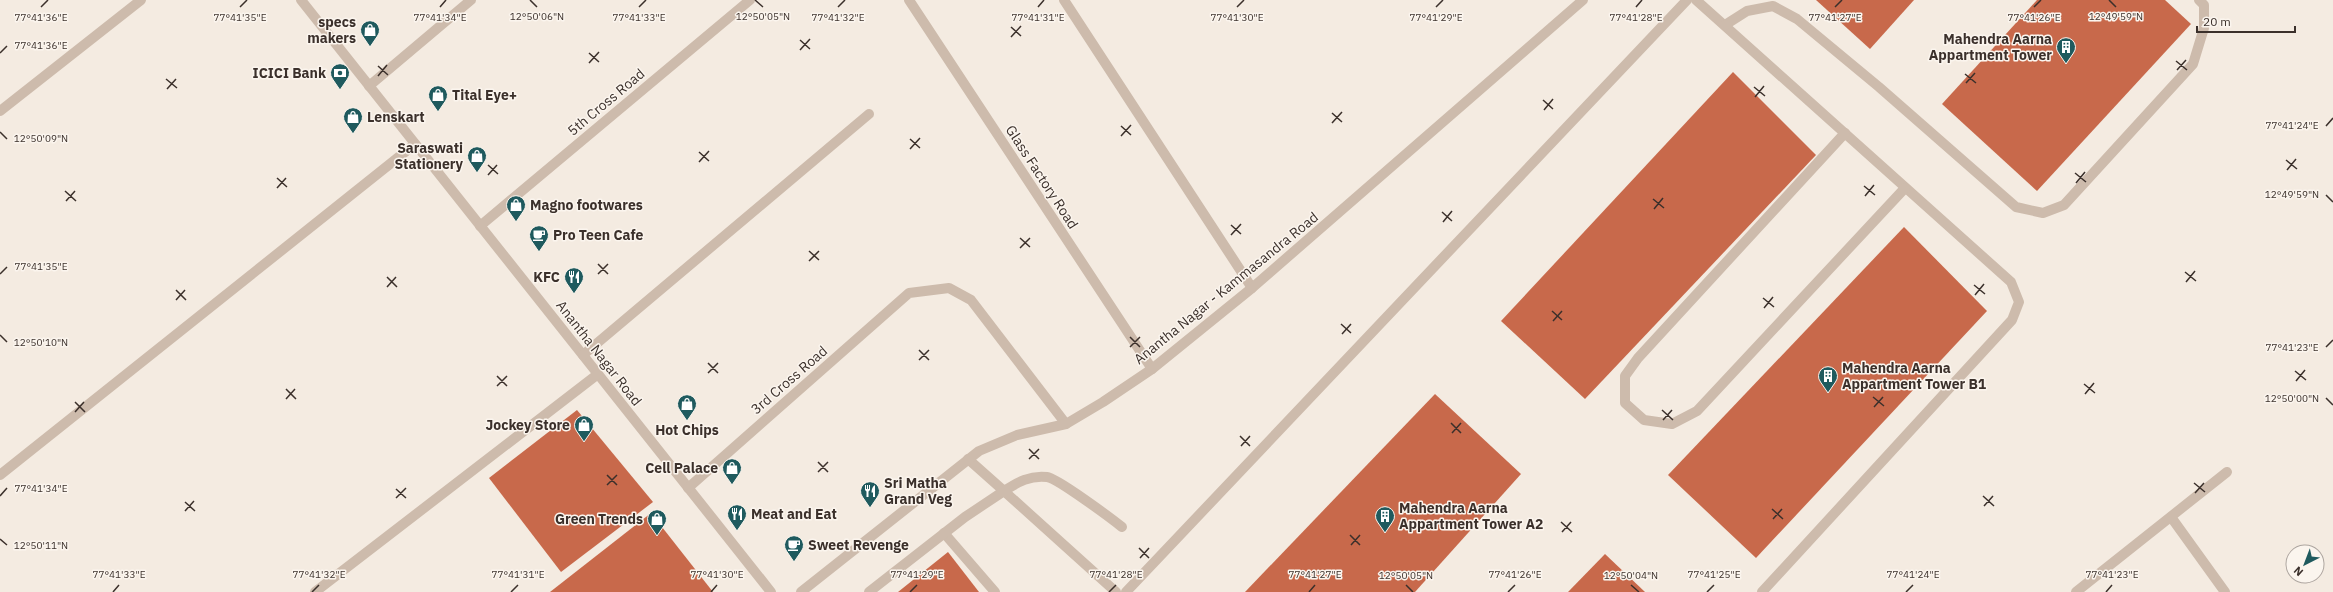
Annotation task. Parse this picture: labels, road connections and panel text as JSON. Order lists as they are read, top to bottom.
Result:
{
  "streets": {
    "street": [
      "5th Cross Road",
      "Glass Factory Road",
      "Anantha Nagar - Kammasandra Road",
      "Anantha Nagar Road",
      "3rd Cross Road"
    ]
  },
  "crossings": [
    ["5th Cross Road", "Anantha Nagar Road"],
    ["Glass Factory Road", "Anantha Nagar - Kammasandra Road"],
    ["Anantha Nagar - Kammasandra Road", "3rd Cross Road"],
    ["Anantha Nagar Road", "3rd Cross Road"]
  ],
  "places": {
    "shop": [
      "specs makers",
      "Tital Eye+",
      "Lenskart",
      "Saraswati Stationery",
      "Magno footwares",
      "Hot Chips",
      "Jockey Store",
      "Cell Palace",
      "Green Trends"
    ],
    "building": ["Mahendra Aarna Appartment Tower", "Mahendra Aarna Appartment Tower B1", "Mahendra Aarna Appartment Tower A2"],
    "bank": ["ICICI Bank"],
    "cafe": ["Pro Teen Cafe", "Sweet Revenge"],
    "restaurant": ["KFC", "Sri Matha Grand Veg", "Meat and Eat"]
  },
  "scale_bar": "20 m",
  "north": "bottom left",
  "coordinates": [
    "12°49'59\"N",
    "12°50'06\"N",
    "12°50'05\"N",
    "77°41'36\"E",
    "77°41'35\"E",
    "77°41'34\"E",
    "77°41'33\"E",
    "77°41'32\"E",
    "77°41'31\"E",
    "77°41'30\"E",
    "77°41'29\"E",
    "77°41'28\"E",
    "77°41'27\"E",
    "77°41'26\"E",
    "77°41'24\"E",
    "12°50'09\"N",
    "12°50'10\"N",
    "77°41'23\"E",
    "12°50'00\"N",
    "12°50'11\"N",
    "77°41'25\"E",
    "12°50'04\"N"
  ]
}
